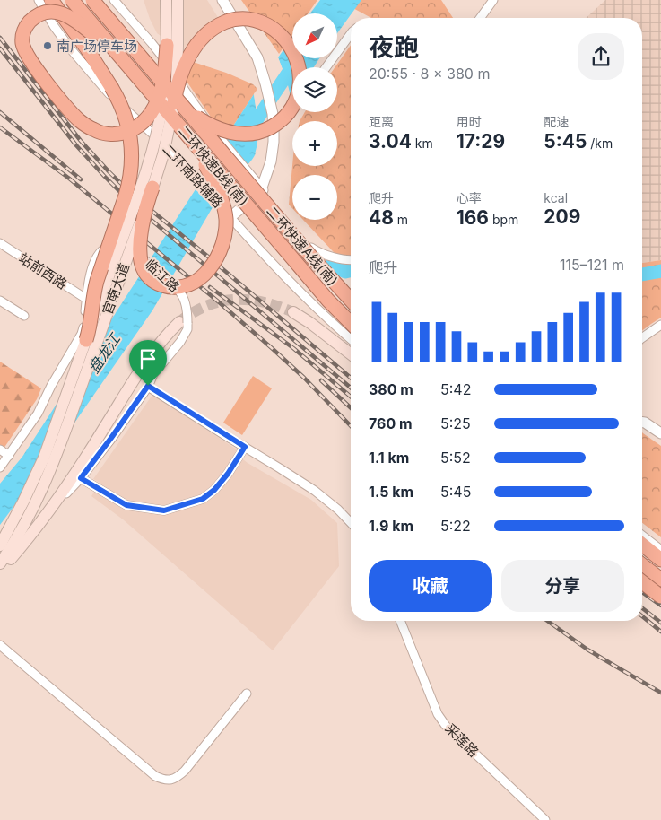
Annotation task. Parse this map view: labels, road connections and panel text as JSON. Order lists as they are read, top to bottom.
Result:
{
  "streets": {
    "highway": ["二环快速B线(南)", "二环快速A线(南)"],
    "main road": ["官南大道"],
    "street": [
      "二环南路辅路",
      "站前西路",
      "临江路",
      "采莲路"
    ]
  },
  "crossings": [
    ["二环快速B线(南)", "官南大道"],
    ["站前西路", "临江路"]
  ],
  "water": ["盘龙江"],
  "places": ["南广场停车场"],
  "north": "bottom left",
  "page": {
    "map_buttons": ["+", "−"],
    "heading": ["夜跑", "20:55 · 8 × 380 m"],
    "stats": [
      ["距离", "3.04 km"],
      ["用时", "17:29"],
      ["配速", "5:45 /km"],
      ["爬升", "48 m"],
      ["心率", "166 bpm"],
      ["kcal", "209"]
    ],
    "chart": ["爬升", "115–121 m"],
    "list": [
      {
        "name": "380 m",
        "note": "5:42"
      },
      {
        "name": "760 m",
        "note": "5:25"
      },
      {
        "name": "1.1 km",
        "note": "5:52"
      },
      {
        "name": "1.5 km",
        "note": "5:45"
      },
      {
        "name": "1.9 km",
        "note": "5:22"
      }
    ],
    "buttons": ["收藏", "分享"]
  }
}
